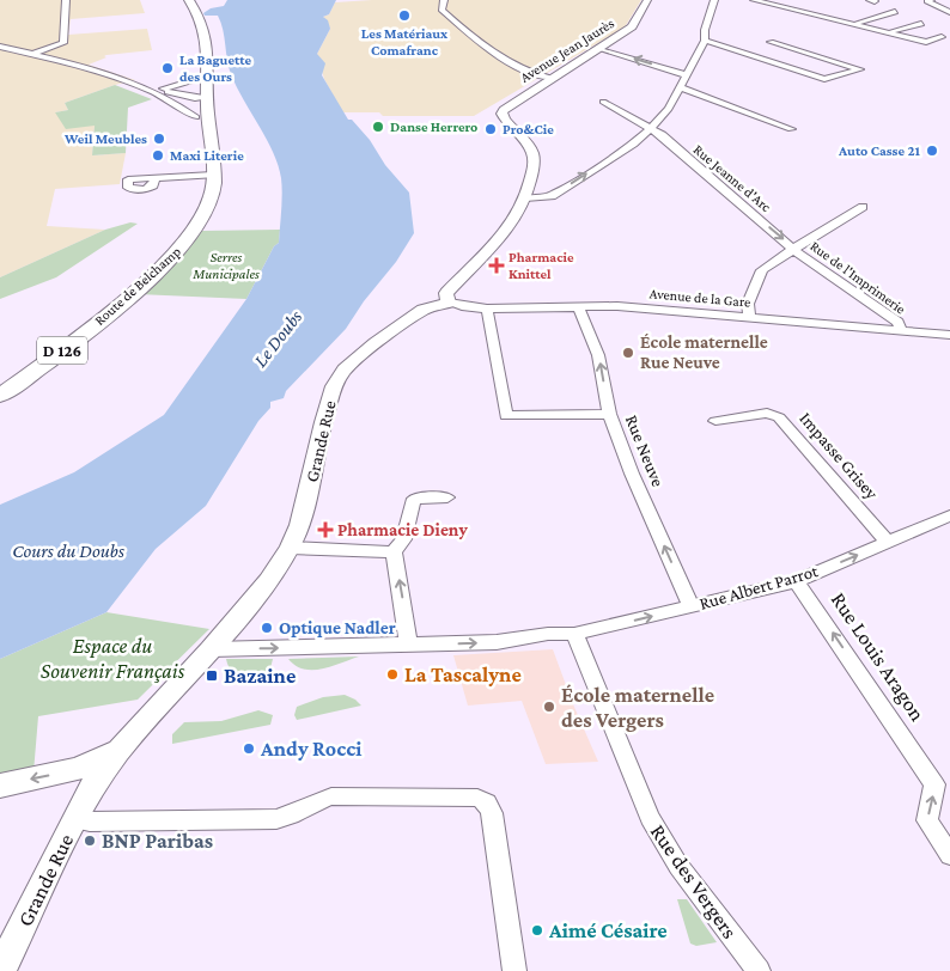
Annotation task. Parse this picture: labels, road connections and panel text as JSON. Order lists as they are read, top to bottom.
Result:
{
  "streets": {
    "main road": ["Route de Belchamp", "D 126"],
    "street": [
      "Avenue Jean Jaurès",
      "Rue Jeanne d'Arc",
      "Rue de l'Imprimerie",
      "Avenue de la Gare",
      "Grande Rue",
      "Rue Neuve",
      "Impasse Grisey",
      "Rue Albert Parrot",
      "Rue Louis Aragon",
      "Rue des Vergers"
    ]
  },
  "crossings": [
    ["Rue Jeanne d'Arc", "Rue de l'Imprimerie"],
    ["Rue de l'Imprimerie", "Avenue de la Gare"],
    ["Avenue de la Gare", "Grande Rue"],
    ["Avenue de la Gare", "Rue Neuve"],
    ["Rue Neuve", "Rue Albert Parrot"],
    ["Impasse Grisey", "Rue Albert Parrot"],
    ["Rue Albert Parrot", "Rue Louis Aragon"],
    ["Rue Albert Parrot", "Rue des Vergers"]
  ],
  "one_way": ["Rue Neuve", "Rue Albert Parrot", "Rue Louis Aragon"],
  "water": ["Le Doubs", "Cours du Doubs"],
  "parks": ["Serres Municipales", "Espace du Souvenir Français"],
  "places": {
    "other": [
      "Les Matériaux Comafranc",
      "La Baguette des Ours",
      "Danse Herrero",
      "Pro&Cie",
      "Weil Meubles",
      "Auto Casse 21",
      "Maxi Literie",
      "École maternelle Rue Neuve",
      "Optique Nadler",
      "La Tascalyne",
      "École maternelle des Vergers",
      "Andy Rocci",
      "BNP Paribas",
      "Aimé Césaire"
    ],
    "health": ["Pharmacie Knittel", "Pharmacie Dieny"],
    "transit": ["Bazaine"]
  }
}
